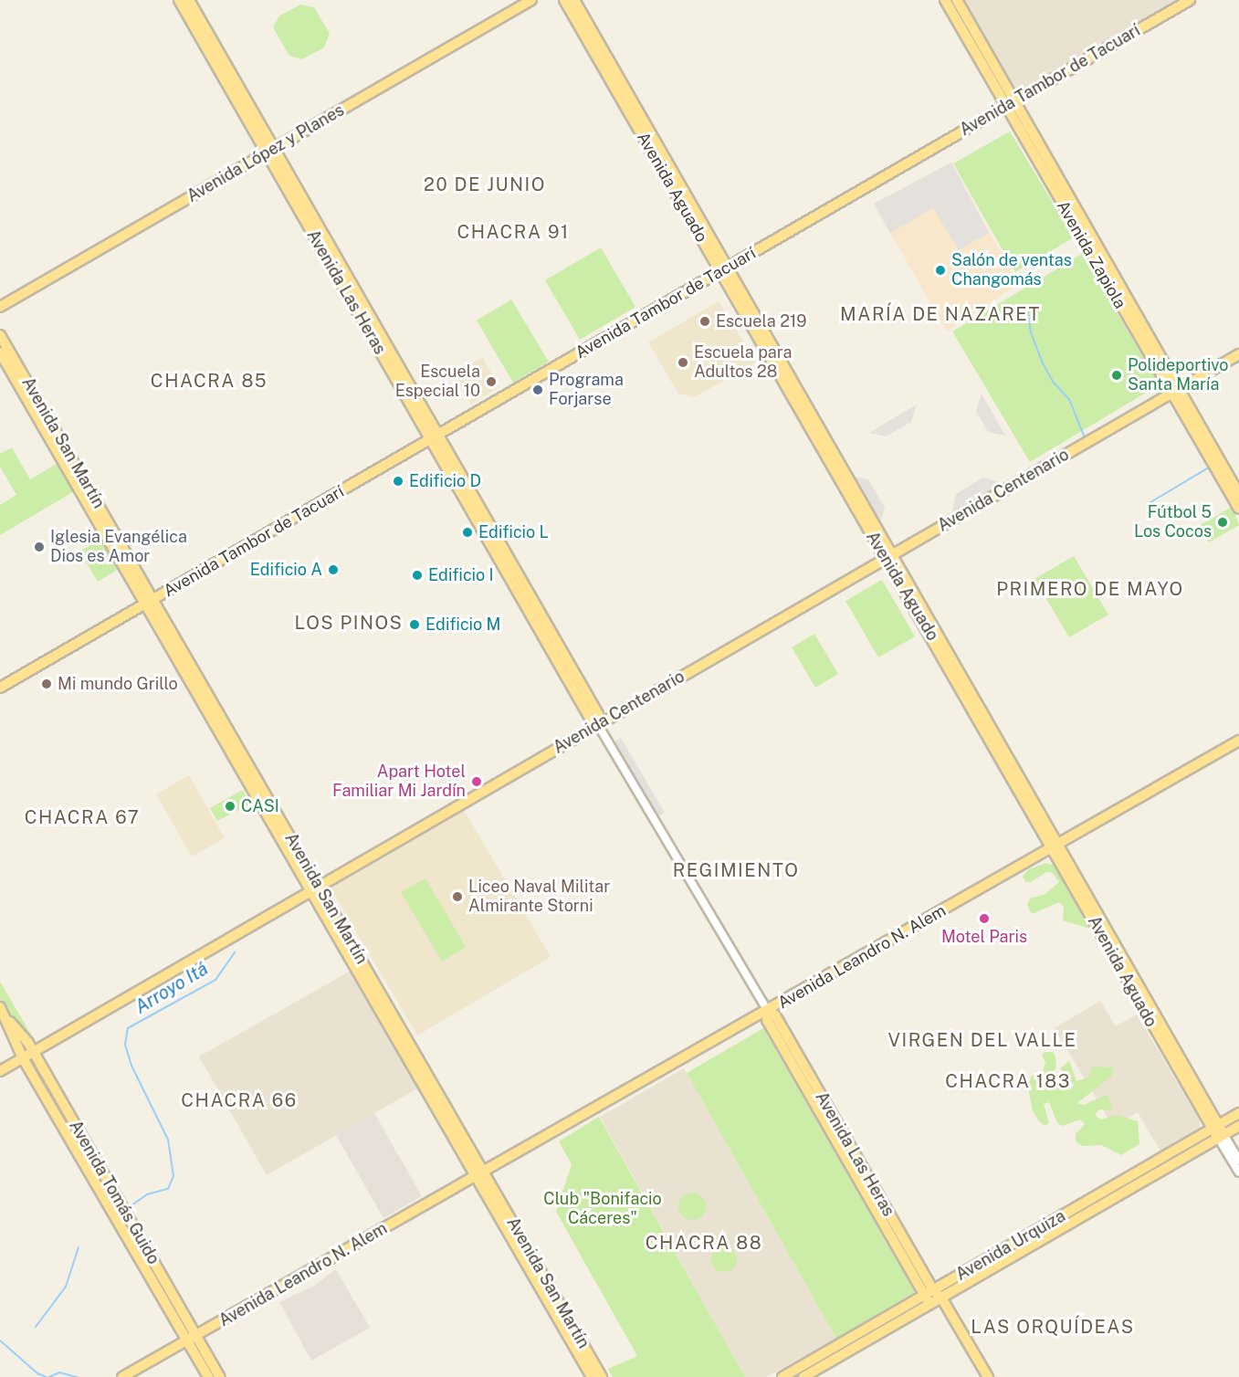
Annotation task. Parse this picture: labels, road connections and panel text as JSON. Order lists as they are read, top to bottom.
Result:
{
  "streets": {
    "main road": [
      "Avenida Tambor de Tacuarí",
      "Avenida López y Planes",
      "Avenida Aguado",
      "Avenida Zapiola",
      "Avenida Las Heras",
      "Avenida San Martín",
      "Avenida Centenario",
      "Avenida Leandro N. Alem",
      "Avenida Tomás Guido",
      "Avenida Urquiza"
    ]
  },
  "crossings": [
    ["Avenida Tambor de Tacuarí", "Avenida Aguado"],
    ["Avenida Tambor de Tacuarí", "Avenida Zapiola"],
    ["Avenida Tambor de Tacuarí", "Avenida Las Heras"],
    ["Avenida Tambor de Tacuarí", "Avenida San Martín"],
    ["Avenida López y Planes", "Avenida Las Heras"],
    ["Avenida Aguado", "Avenida Centenario"],
    ["Avenida Aguado", "Avenida Leandro N. Alem"],
    ["Avenida Aguado", "Avenida Urquiza"],
    ["Avenida Zapiola", "Avenida Centenario"],
    ["Avenida Las Heras", "Avenida Centenario"],
    ["Avenida Las Heras", "Avenida Leandro N. Alem"],
    ["Avenida Las Heras", "Avenida Urquiza"],
    ["Avenida San Martín", "Avenida Centenario"],
    ["Avenida San Martín", "Avenida Leandro N. Alem"],
    ["Avenida Centenario", "Avenida Tomás Guido"],
    ["Avenida Leandro N. Alem", "Avenida Tomás Guido"]
  ],
  "districts": [
    "20 DE JUNIO",
    "CHACRA 91",
    "MARÍA DE NAZARET",
    "CHACRA 85",
    "PRIMERO DE MAYO",
    "LOS PINOS",
    "CHACRA 67",
    "REGIMIENTO",
    "VIRGEN DEL VALLE",
    "CHACRA 183",
    "CHACRA 66",
    "CHACRA 88",
    "LAS ORQUÍDEAS"
  ],
  "water": ["Arroyo Itá"],
  "parks": ["Club \"Bonifacio Cáceres\""],
  "places": [
    "Salón de ventas Changomás",
    "Escuela 219",
    "Escuela para Adultos 28",
    "Polideportivo Santa María",
    "Escuela Especial 10",
    "Programa Forjarse",
    "Edificio D",
    "Fútbol 5 Los Cocos",
    "Edificio L",
    "Iglesia Evangélica Dios es Amor",
    "Edificio A",
    "Edificio I",
    "Edificio M",
    "Mi mundo Grillo",
    "Apart Hotel Familiar Mi Jardín",
    "CASI",
    "Liceo Naval Militar Almirante Storni",
    "Motel Paris"
  ]
}
